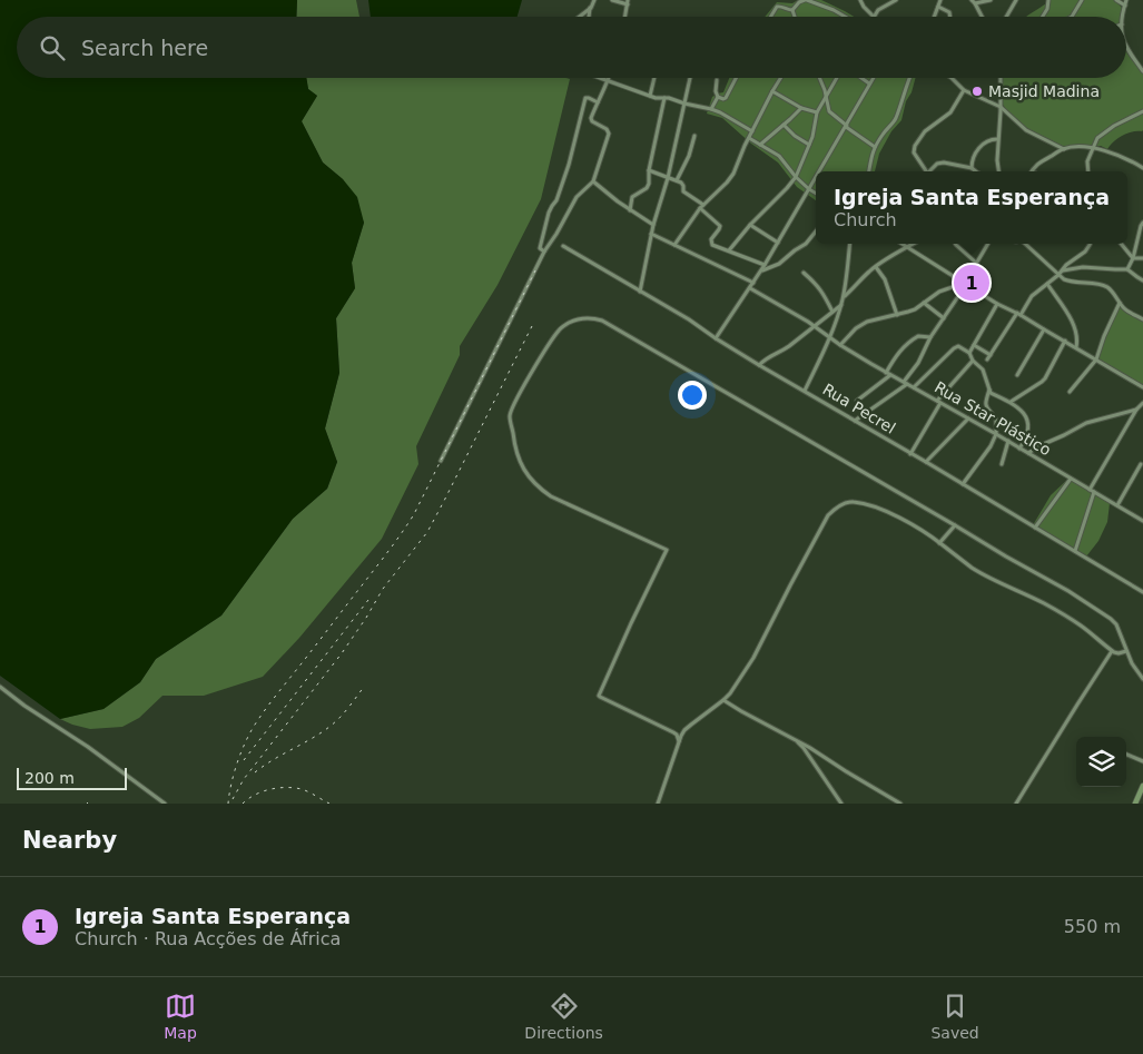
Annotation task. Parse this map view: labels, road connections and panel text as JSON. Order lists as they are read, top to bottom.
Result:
{
  "streets": {
    "street": ["Rua Pecrel", "Rua Star Plástico"]
  },
  "places": ["Masjid Madina"],
  "scale_bar": "200 m",
  "page": {
    "search": "Search here",
    "popup": ["Igreja Santa Esperança", "Church"],
    "pins": "1",
    "scale": "200 m",
    "heading": "Nearby",
    "list": [
      {
        "mark": "1",
        "name": "Igreja Santa Esperança",
        "note": "Church · Rua Acções de África",
        "value": "550 m"
      }
    ],
    "nav": ["Map", "Directions", "Saved"]
  }
}
